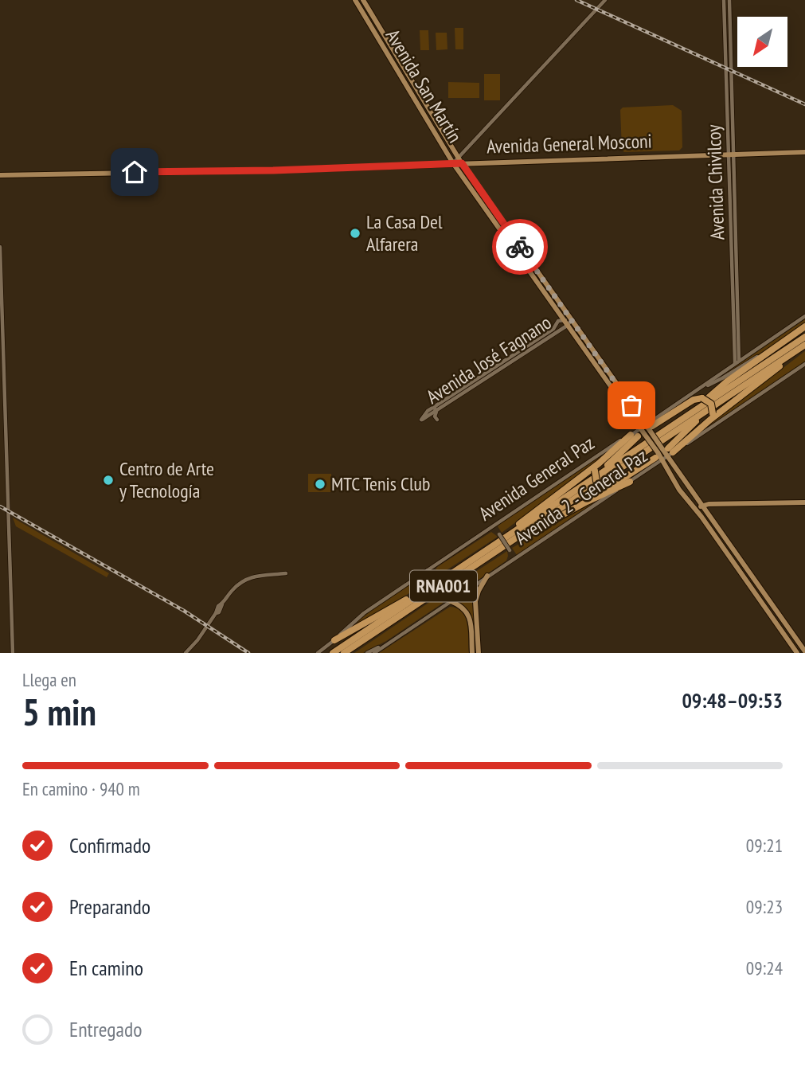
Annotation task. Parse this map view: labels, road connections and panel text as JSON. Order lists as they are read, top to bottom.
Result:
{
  "streets": {
    "highway": ["Avenida General Paz", "RNA001"],
    "main road": ["Avenida San Martín", "Avenida General Mosconi"],
    "street": ["Avenida Chivilcoy", "Avenida José Fagnano", "Avenida 2 - General Paz"]
  },
  "crossings": [
    ["Avenida San Martín", "Avenida General Mosconi"],
    ["Avenida San Martín", "Avenida José Fagnano"],
    ["Avenida San Martín", "Avenida General Paz"],
    ["Avenida San Martín", "Avenida 2 - General Paz"],
    ["Avenida General Mosconi", "Avenida Chivilcoy"],
    ["Avenida Chivilcoy", "Avenida General Paz"]
  ],
  "places": ["La Casa Del Alfarera", "Centro de Arte y Tecnología", "MTC Tenis Club"],
  "north": "bottom left",
  "page": {
    "heading": ["5 min", "Llega en", "09:48–09:53"],
    "bar": "En camino · 940 m",
    "list": [
      ["Confirmado", "09:21"],
      ["Preparando", "09:23"],
      ["En camino", "09:24"],
      "Entregado"
    ]
  }
}
